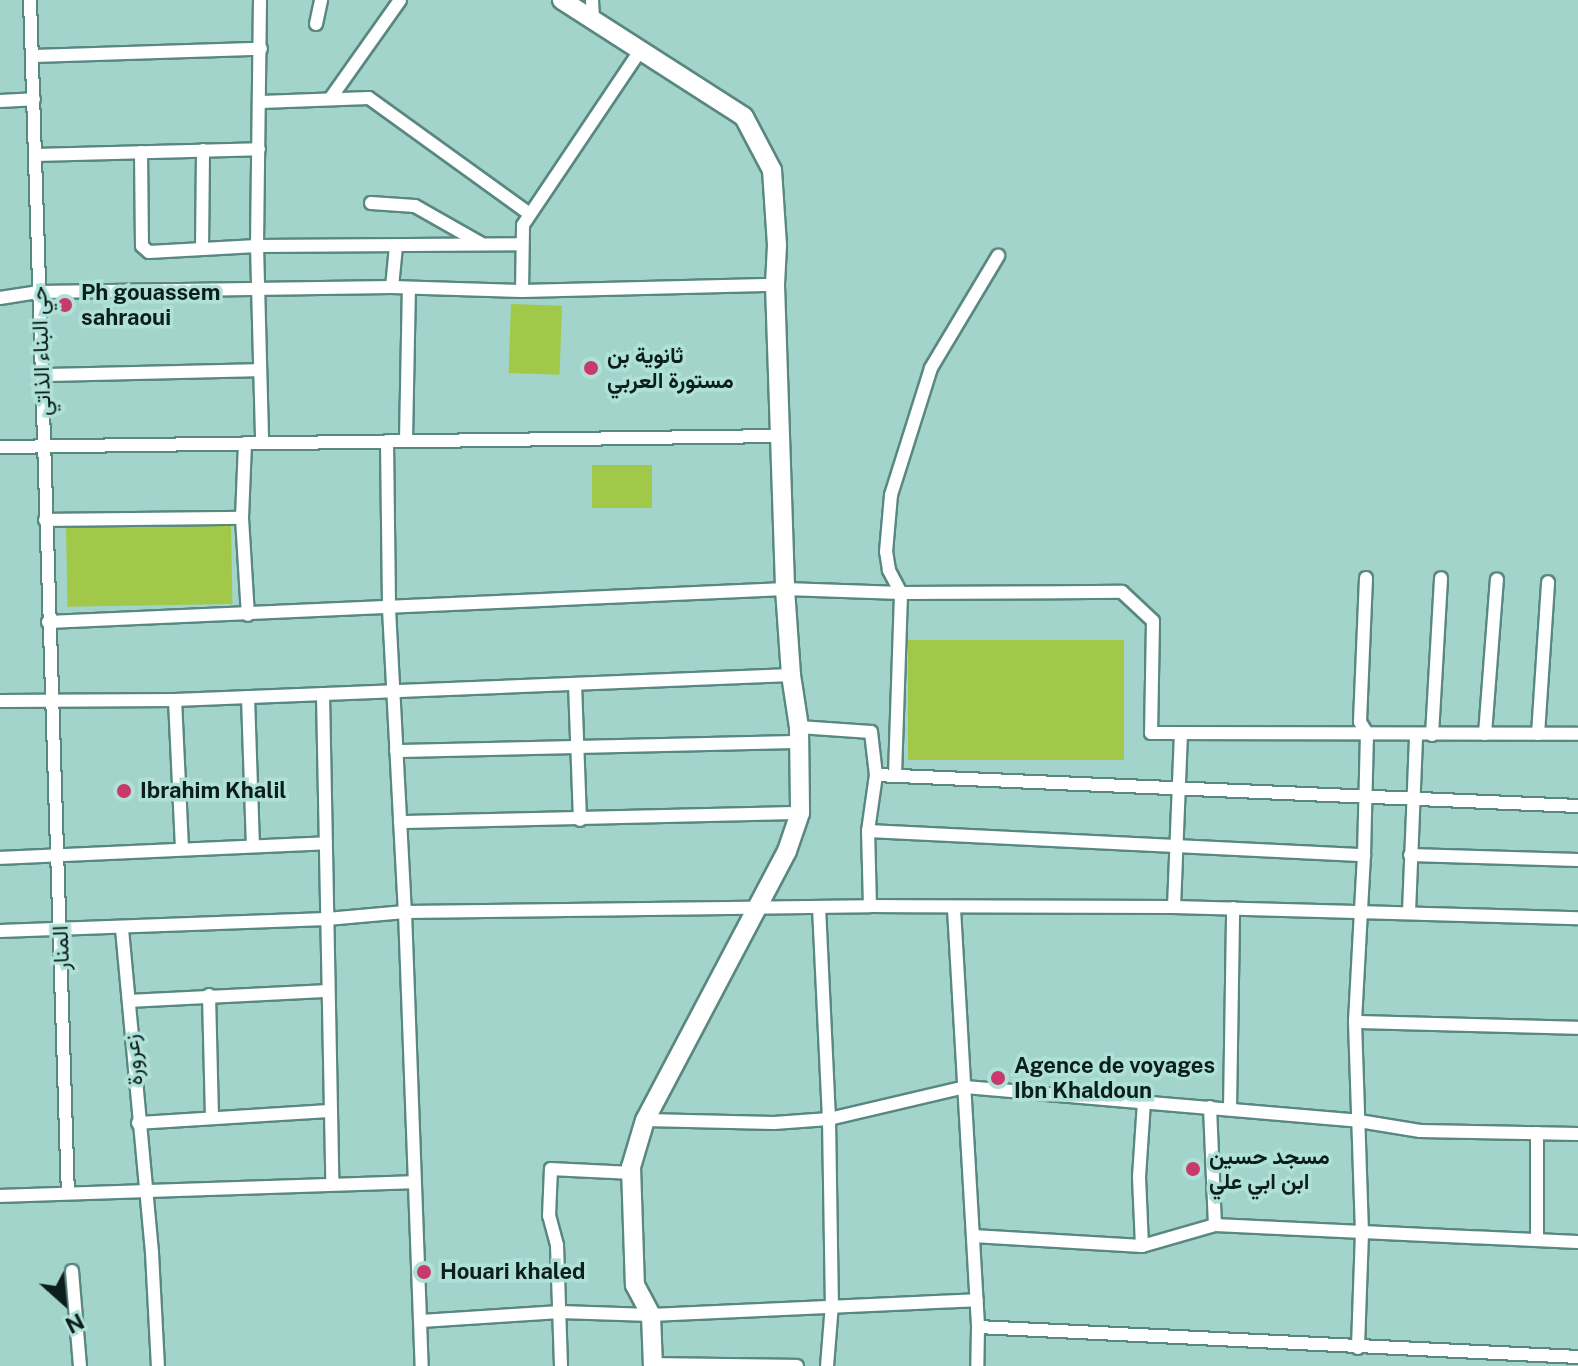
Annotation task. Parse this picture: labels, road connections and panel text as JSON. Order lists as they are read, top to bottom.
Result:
{
  "streets": {
    "street": ["حي البناء الذاتي", "المنار", "زعرورة"]
  },
  "crossings": [
    ["حي البناء الذاتي", "المنار"]
  ],
  "places": [
    "Ph gouassem sahraoui",
    "ثانوية بن مستورة العربي",
    "Ibrahim Khalil",
    "Agence de voyages Ibn Khaldoun",
    "مسجد حسين ابن ابي علي",
    "Houari khaled"
  ],
  "north": "bottom right"
}
